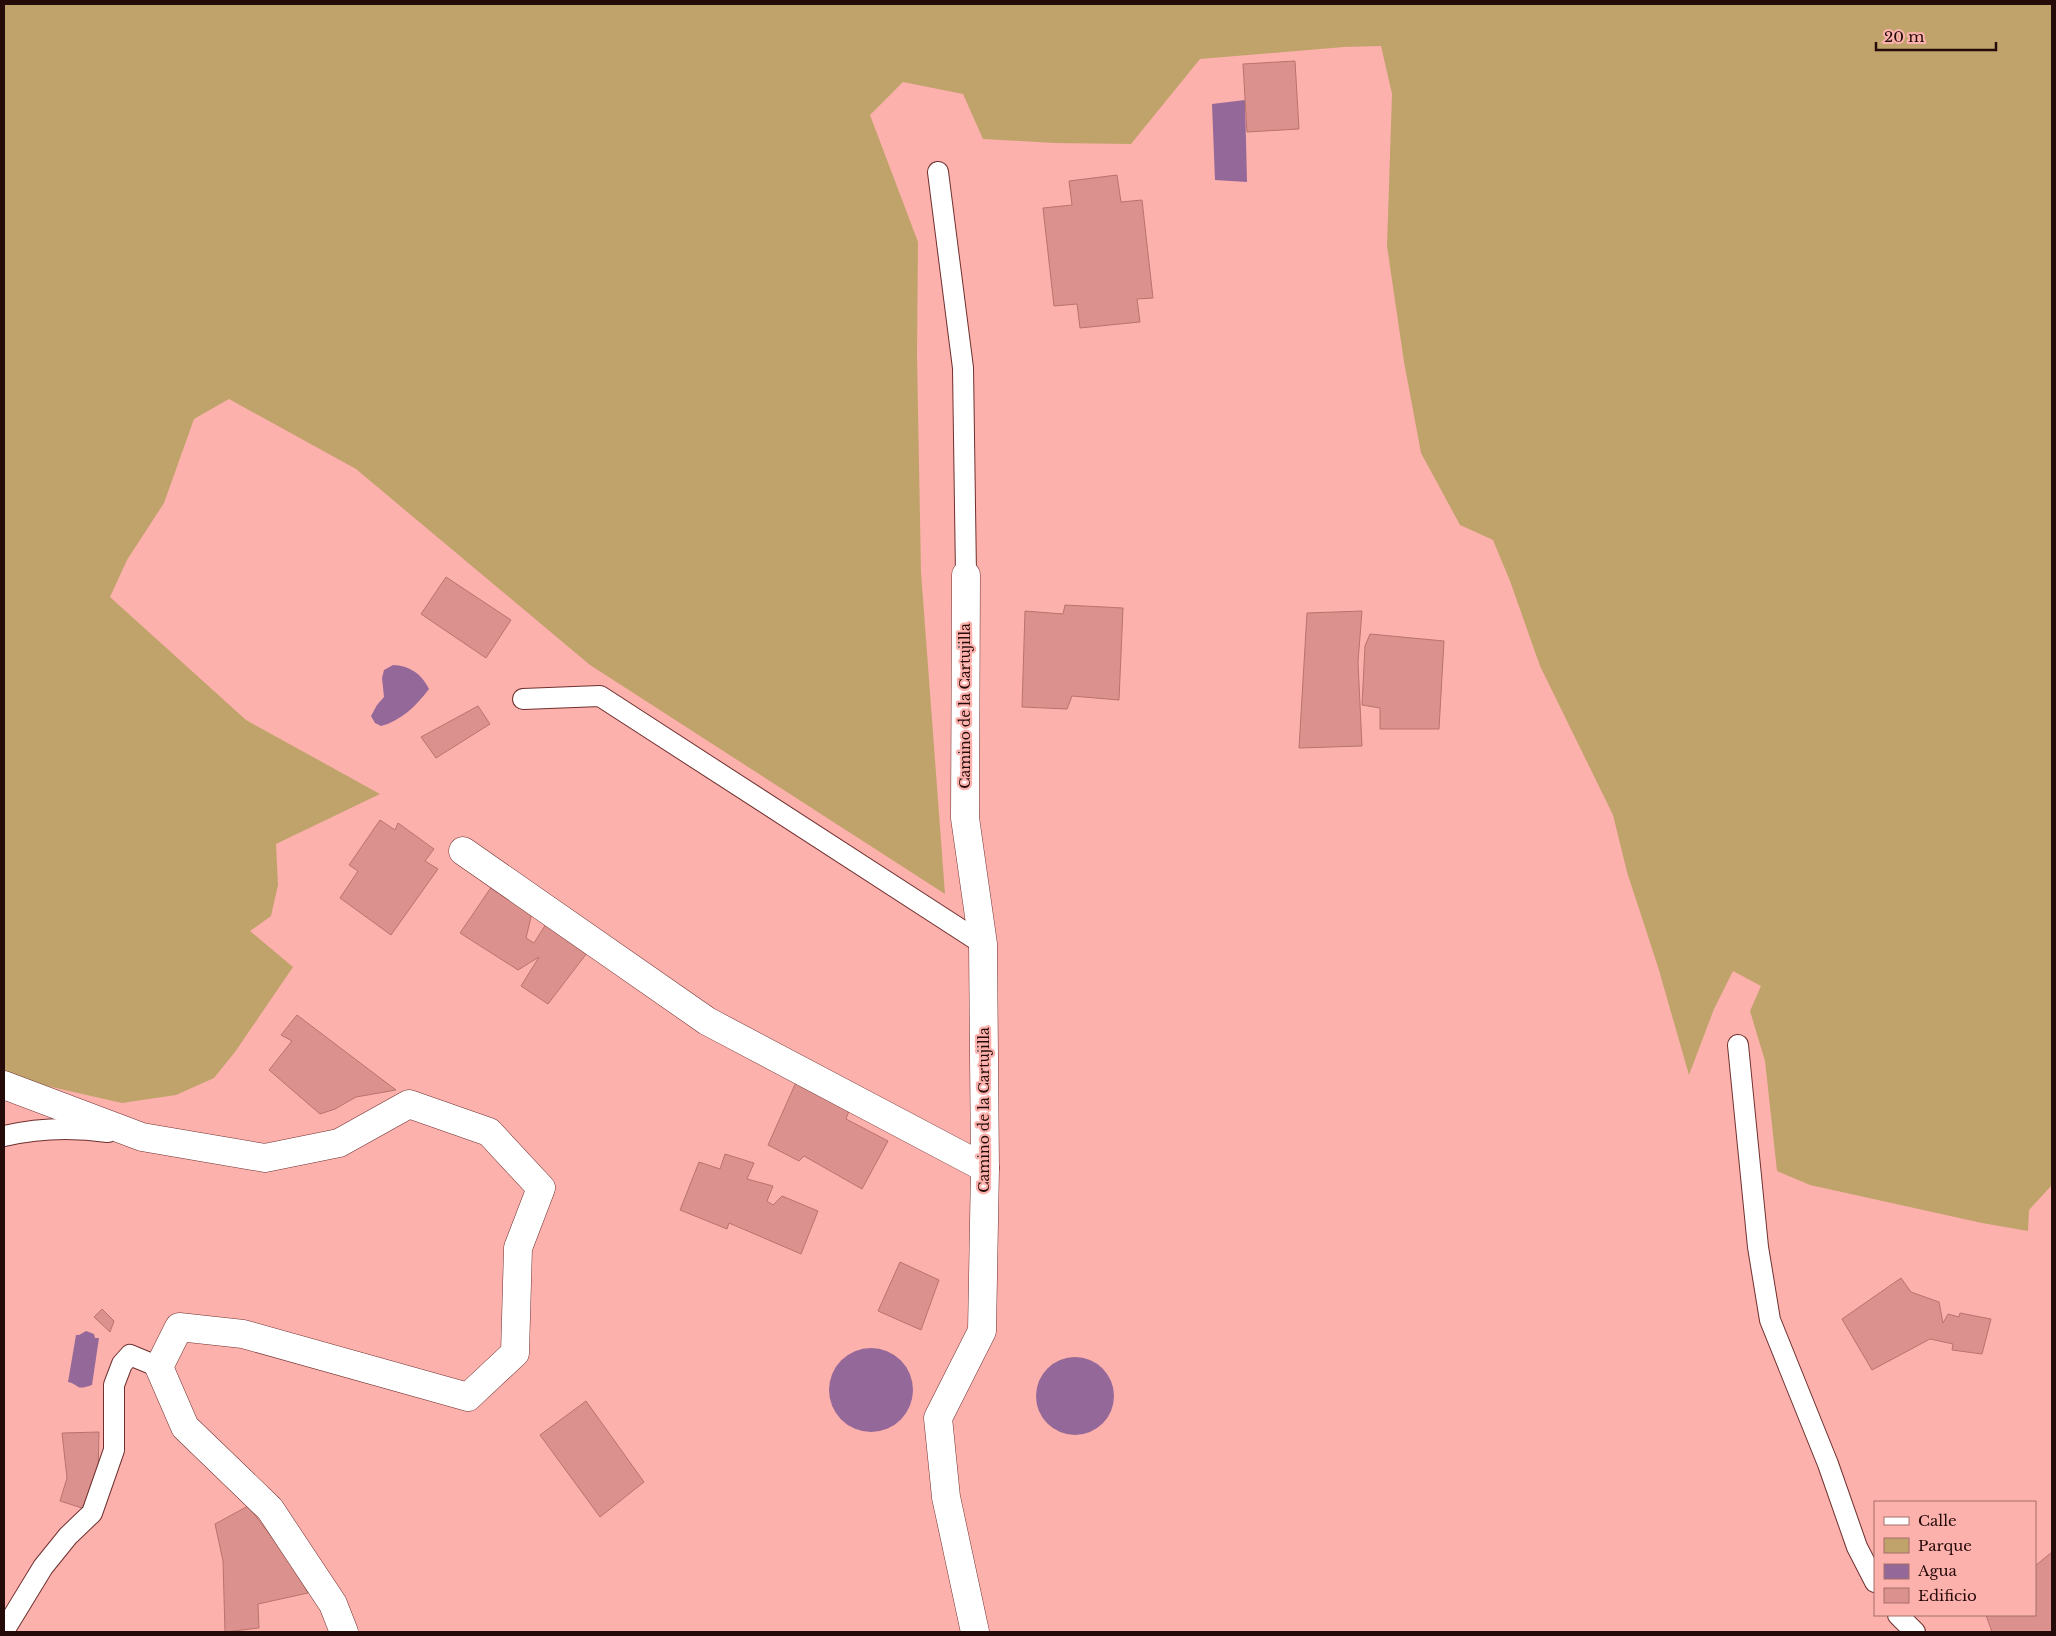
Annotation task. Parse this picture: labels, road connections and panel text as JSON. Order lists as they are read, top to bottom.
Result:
{
  "streets": {
    "street": ["Camino de la Cartujilla"]
  },
  "legend": [
    "Calle",
    "Parque",
    "Agua",
    "Edificio"
  ],
  "scale_bar": "20 m"
}
